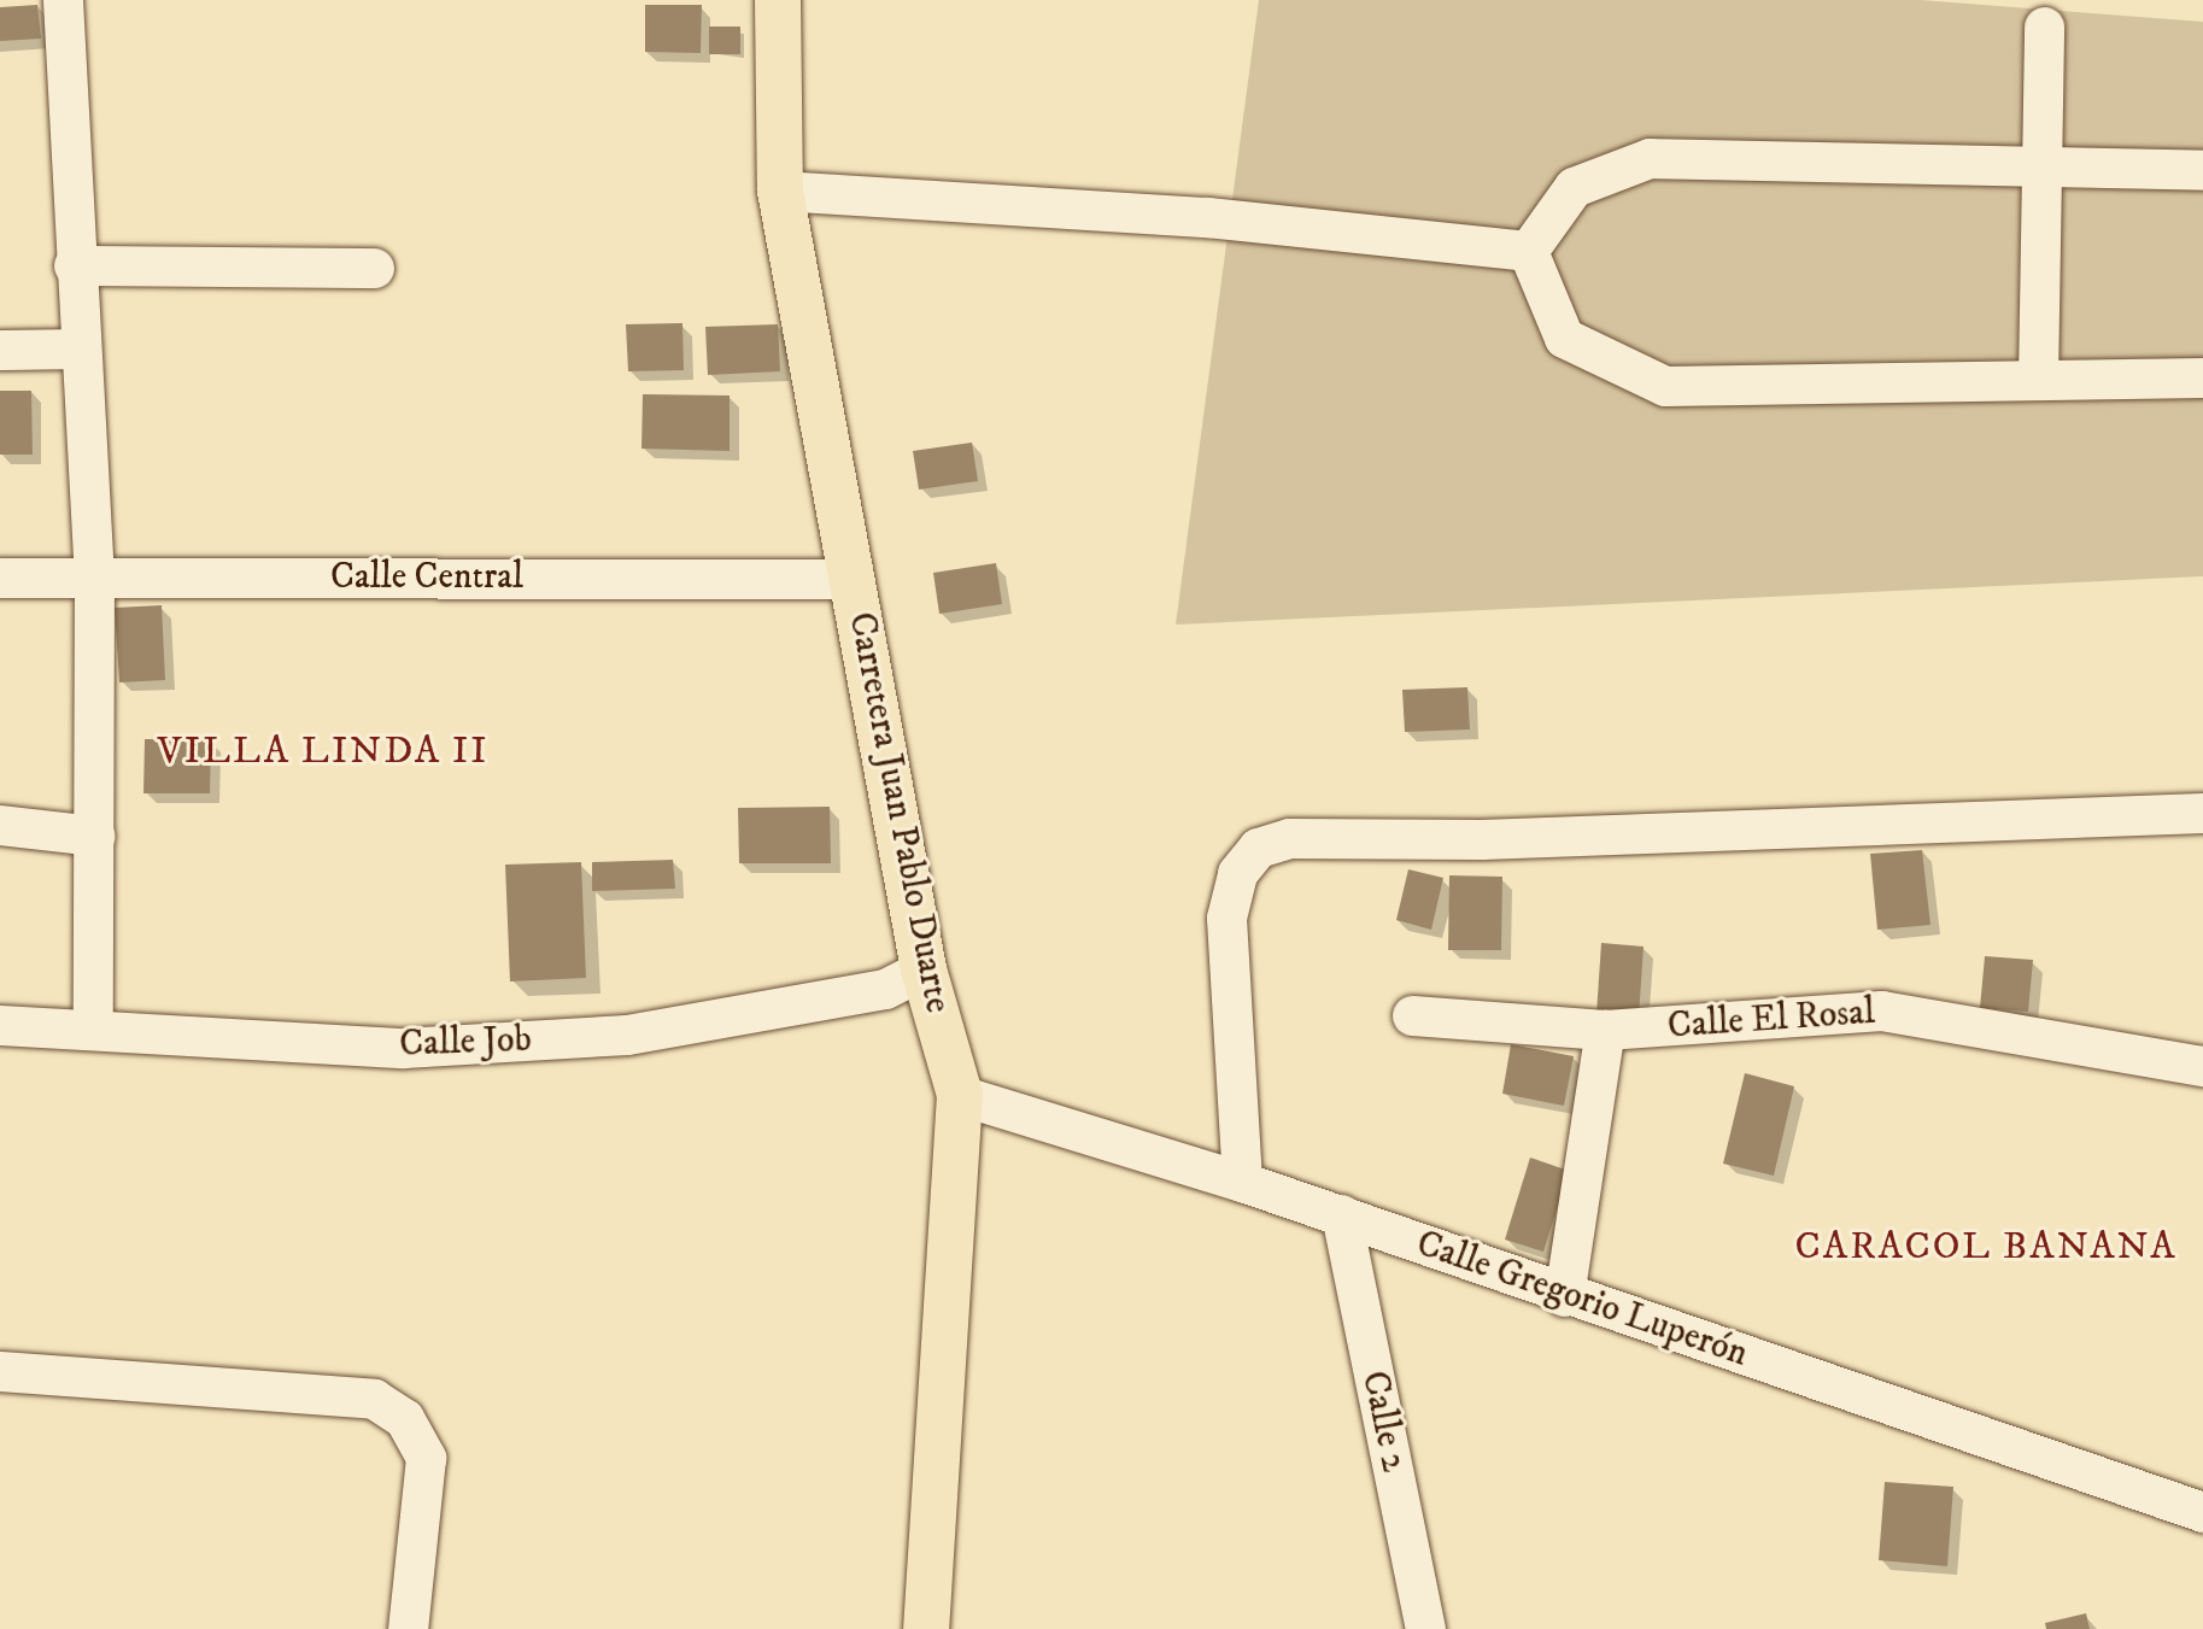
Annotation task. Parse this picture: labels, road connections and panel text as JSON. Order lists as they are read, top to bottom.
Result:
{
  "streets": {
    "main road": ["Carretera Juan Pablo Duarte"],
    "street": [
      "Calle Central",
      "Calle El Rosal",
      "Calle Job",
      "Calle Gregorio Luperón",
      "Calle 2"
    ]
  },
  "crossings": [
    ["Calle Central", "Carretera Juan Pablo Duarte"],
    ["Carretera Juan Pablo Duarte", "Calle Job"],
    ["Carretera Juan Pablo Duarte", "Calle Gregorio Luperón"],
    ["Calle Gregorio Luperón", "Calle 2"]
  ],
  "districts": ["VILLA LINDA II", "CARACOL BANANA"]
}
